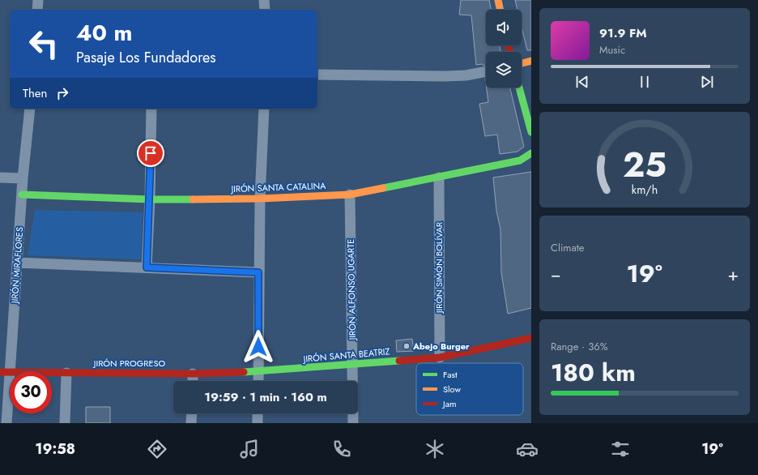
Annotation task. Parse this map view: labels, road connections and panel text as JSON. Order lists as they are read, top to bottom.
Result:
{
  "streets": {
    "street": [
      "JIRÓN SANTA CATALINA",
      "JIRÓN MIRAFLORES",
      "JIRÓN SIMÓN BOLÍVAR",
      "JIRÓN ALFONSO UGARTE",
      "JIRÓN SANTA BEATRIZ",
      "JIRÓN PROGRESO"
    ]
  },
  "crossings": [
    ["JIRÓN SANTA CATALINA", "JIRÓN MIRAFLORES"],
    ["JIRÓN SANTA CATALINA", "JIRÓN SIMÓN BOLÍVAR"],
    ["JIRÓN SANTA CATALINA", "JIRÓN ALFONSO UGARTE"],
    ["JIRÓN MIRAFLORES", "JIRÓN PROGRESO"],
    ["JIRÓN SIMÓN BOLÍVAR", "JIRÓN SANTA BEATRIZ"],
    ["JIRÓN ALFONSO UGARTE", "JIRÓN SANTA BEATRIZ"],
    ["JIRÓN SANTA BEATRIZ", "JIRÓN PROGRESO"]
  ],
  "places": ["Abejo Burger"],
  "legend": ["Fast", "Slow", "Jam"],
  "page": {
    "turn": ["40 m", "Pasaje Los Fundadores"],
    "song": ["91.9 FM", "Music"],
    "then": "Then",
    "tile": [
      "Climate",
      ["Range · 36%", "180 km"]
    ],
    "heat": ["−", "19°", "+"],
    "limit": "30",
    "trip": "19:59 · 1 min · 160 m",
    "tabs": ["19:58", "19°"],
    "gauge": ["25", "km/h"]
  }
}
